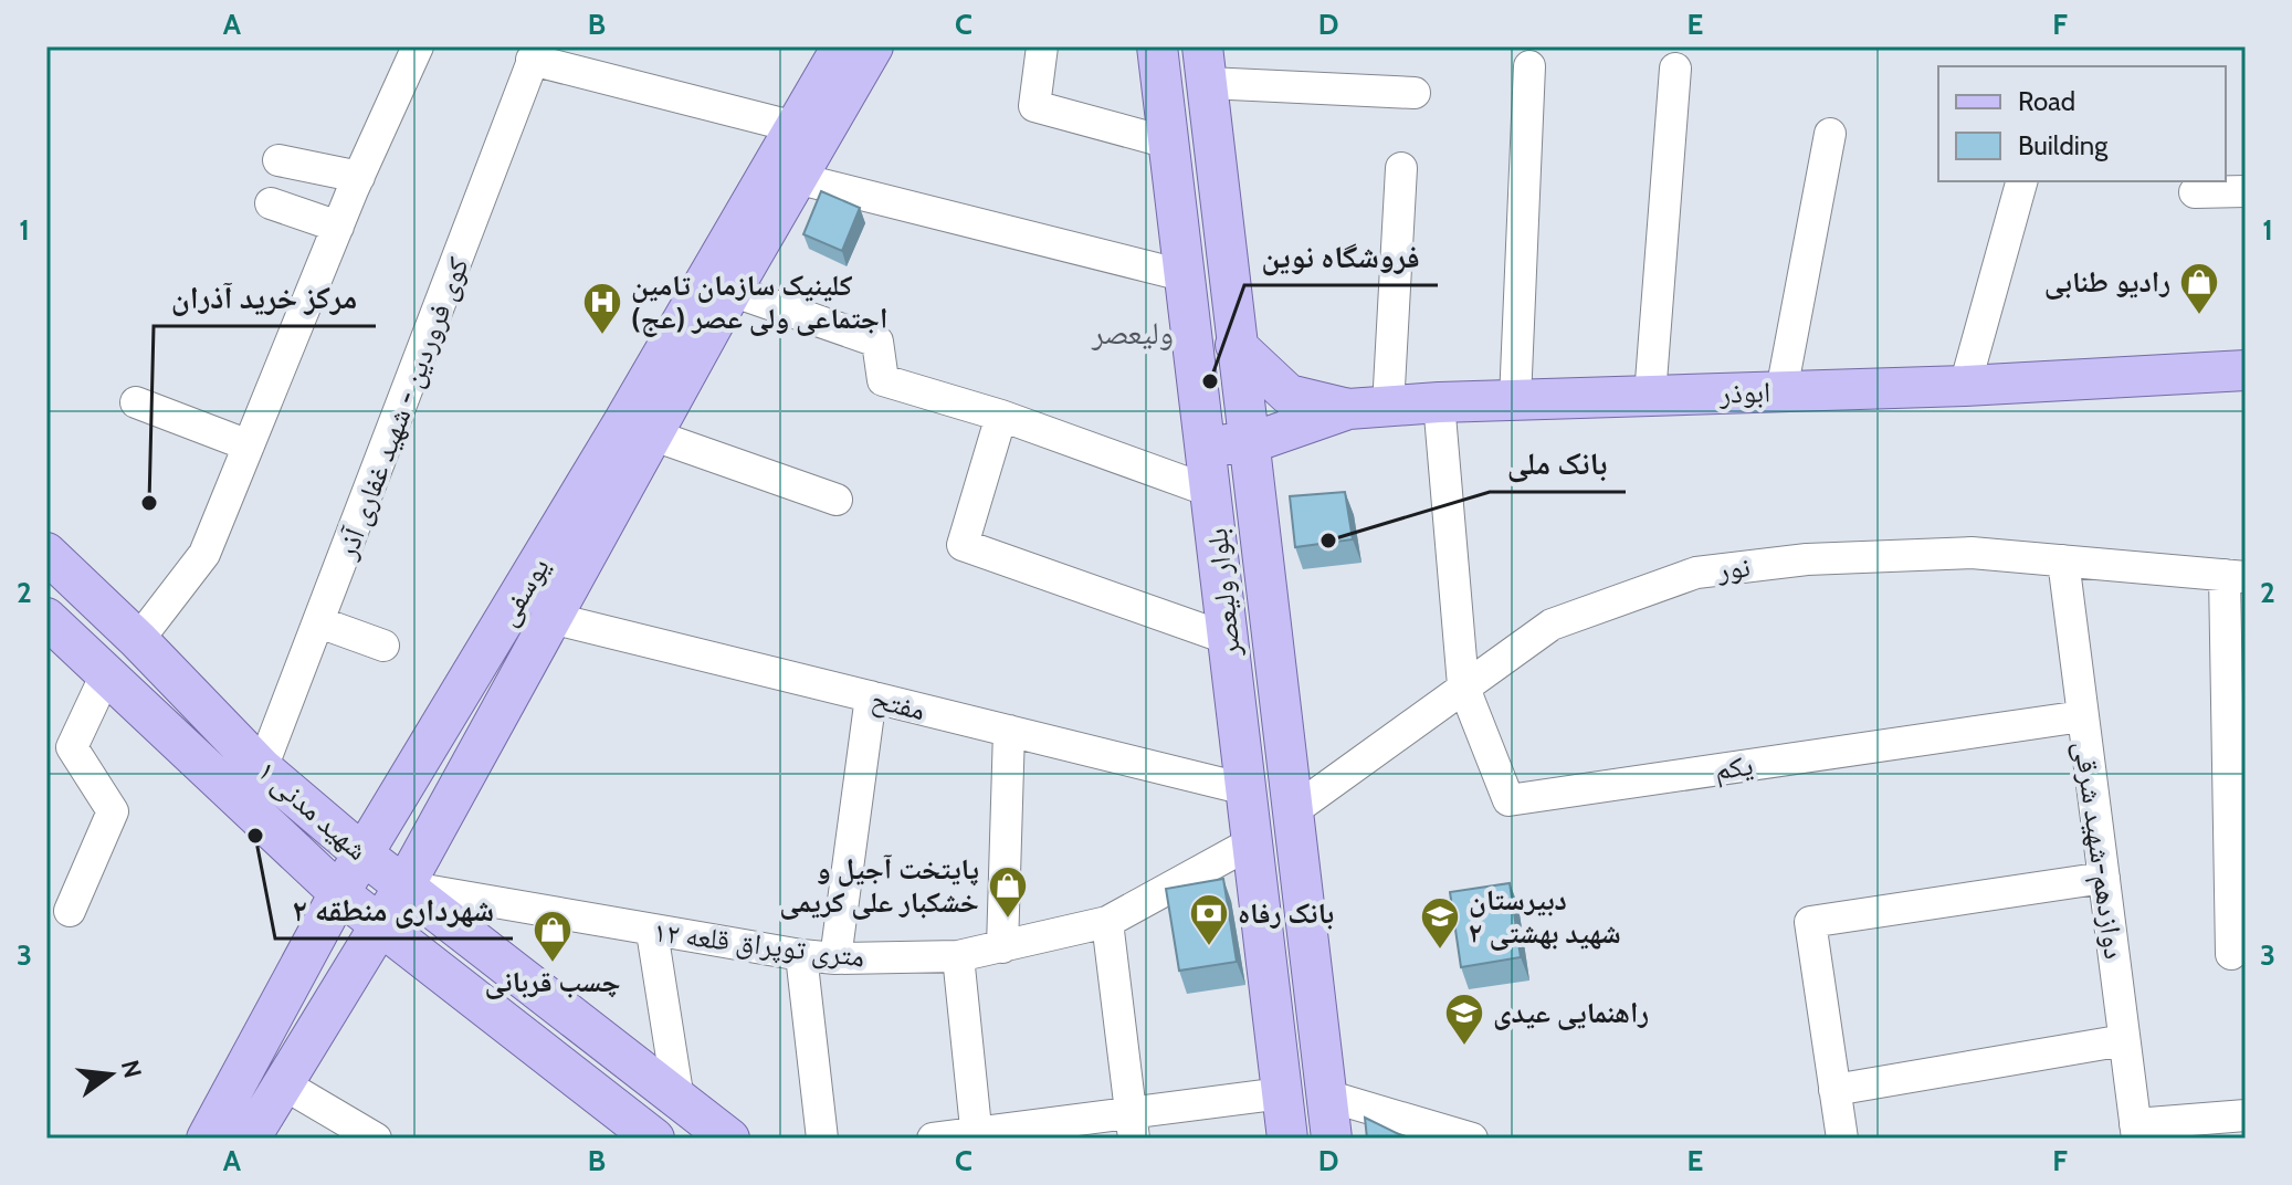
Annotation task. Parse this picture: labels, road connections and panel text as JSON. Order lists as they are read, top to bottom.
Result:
{
  "streets": {
    "main road": [
      "ابوذر",
      "یوسفی",
      "بلوار ولیعصر",
      "شهید مدنی ۱"
    ],
    "street": [
      "کوی فروردین - شهید غفاری آذر",
      "نور",
      "مفتح",
      "یکم",
      "دوازدهم-شهید شرقی",
      "۱۲ متری توپراق قلعه"
    ]
  },
  "crossings": [
    ["ابوذر", "بلوار ولیعصر"],
    ["کوی فروردین - شهید غفاری آذر", "شهید مدنی ۱"],
    ["نور", "بلوار ولیعصر"],
    ["نور", "یکم"],
    ["نور", "دوازدهم-شهید شرقی"],
    ["یوسفی", "مفتح"],
    ["یوسفی", "شهید مدنی ۱"],
    ["یوسفی", "۱۲ متری توپراق قلعه"],
    ["بلوار ولیعصر", "مفتح"],
    ["بلوار ولیعصر", "۱۲ متری توپراق قلعه"],
    ["یکم", "دوازدهم-شهید شرقی"],
    ["شهید مدنی ۱", "۱۲ متری توپراق قلعه"]
  ],
  "districts": ["ولیعصر"],
  "places": {
    "shop": ["رادیو طنابی", "پایتخت آجیل و خشکبار علی کریمی", "چسب قربانی"],
    "hospital": ["کلینیک سازمان تامین اجتماعی ولی عصر (عج)"],
    "other": [
      "فروشگاه نوین",
      "مرکز خرید آذران",
      "بانک ملی",
      "شهرداری منطقه ۲"
    ],
    "bank": ["بانک رفاه"],
    "school or university": ["دبیرستان شهید بهشتی ۲", "راهنمایی عیدی"]
  },
  "legend": ["Road", "Building"],
  "north": "right",
  "grid": {
    "columns": [
      "A",
      "B",
      "C",
      "D",
      "E",
      "F"
    ],
    "rows": ["1", "2", "3"]
  }
}
